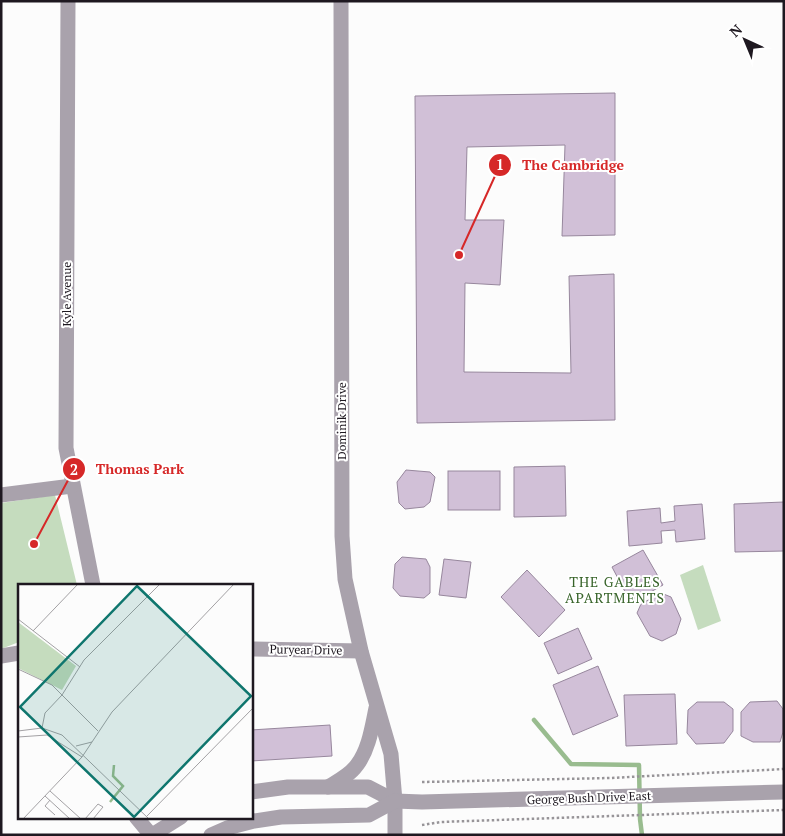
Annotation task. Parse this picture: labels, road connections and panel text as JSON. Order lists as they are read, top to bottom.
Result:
{
  "streets": {
    "street": [
      "Kyle Avenue",
      "Dominik Drive",
      "Puryear Drive",
      "George Bush Drive East"
    ]
  },
  "crossings": [
    ["Dominik Drive", "Puryear Drive"],
    ["Dominik Drive", "George Bush Drive East"]
  ],
  "districts": ["THE GABLES APARTMENTS"],
  "places": ["The Cambridge", "Thomas Park"],
  "north": "top left"
}
